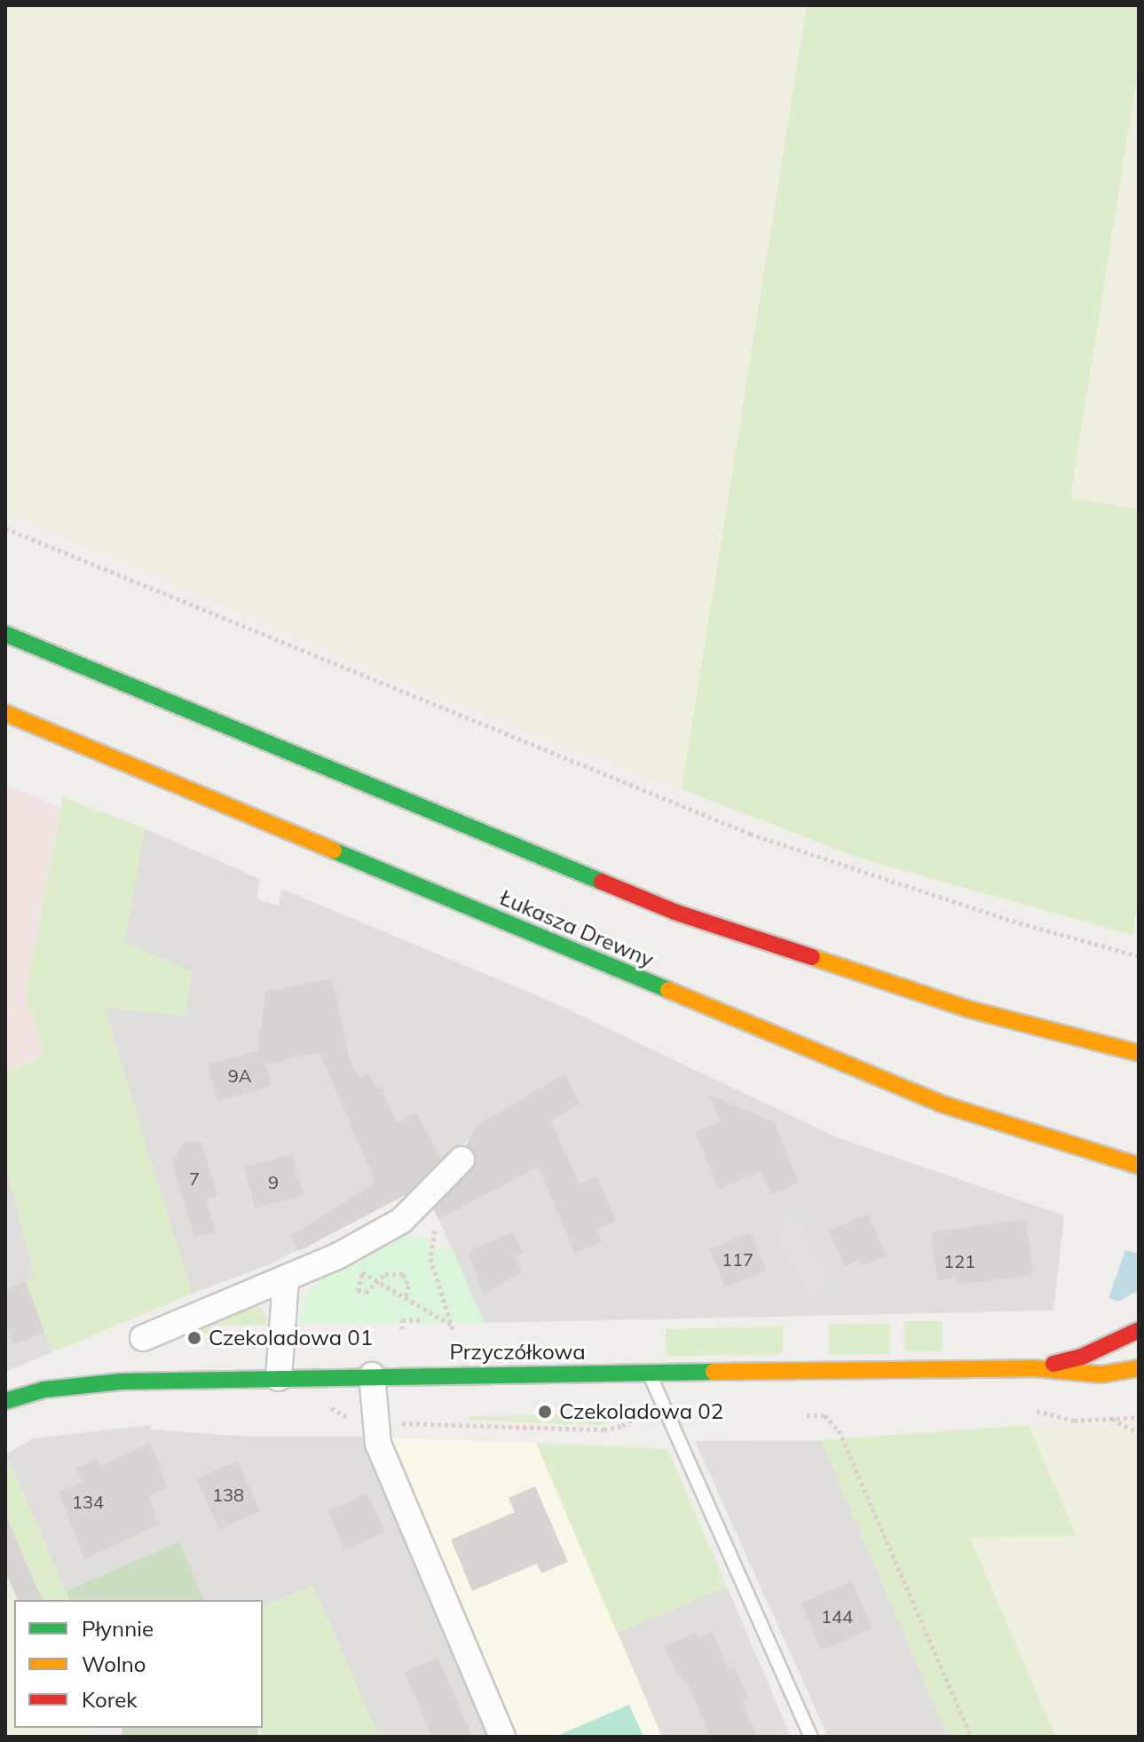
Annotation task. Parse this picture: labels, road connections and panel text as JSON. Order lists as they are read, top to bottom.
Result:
{
  "streets": {
    "main road": ["Łukasza Drewny", "Przyczółkowa"]
  },
  "places": ["Czekoladowa 01", "Czekoladowa 02"],
  "house_numbers": [
    "9A",
    "7",
    "9",
    "117",
    "121",
    "138",
    "134",
    "144"
  ],
  "legend": ["Płynnie", "Wolno", "Korek"]
}
